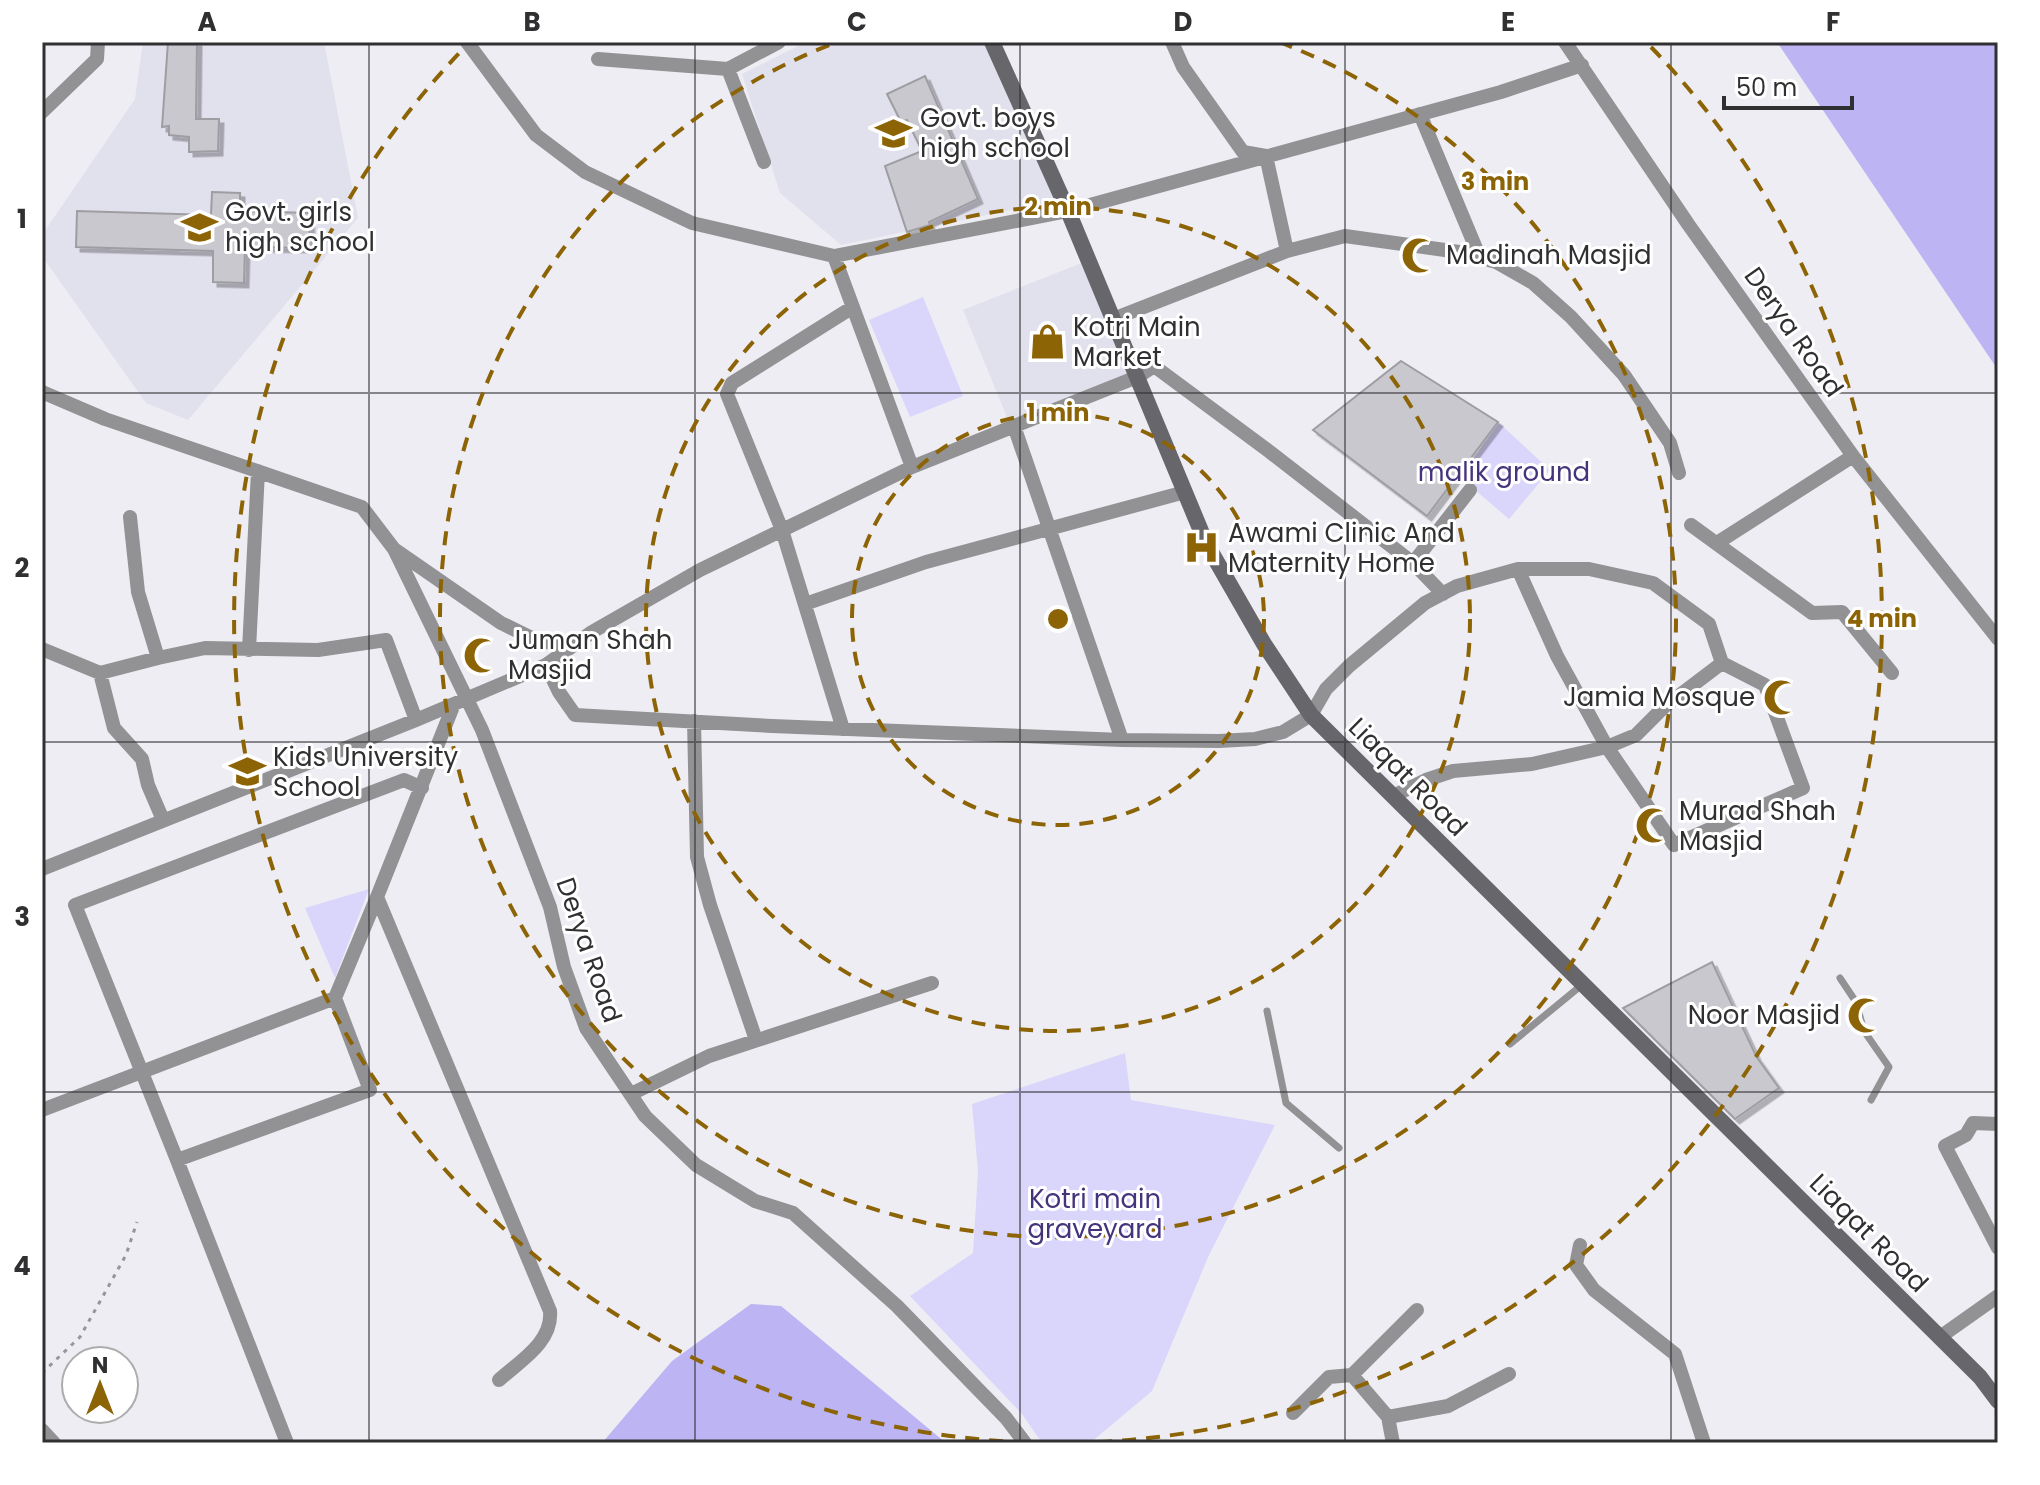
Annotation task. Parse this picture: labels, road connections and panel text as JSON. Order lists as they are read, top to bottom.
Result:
{
  "streets": {
    "street": ["Derya Road", "Liaqat Road"]
  },
  "parks": ["malik ground", "Kotri main graveyard"],
  "places": {
    "school or university": ["Govt. boys high school", "Govt. girls high school", "Kids University School"],
    "mosque": [
      "Madinah Masjid",
      "Juman Shah Masjid",
      "Jamia Mosque",
      "Murad Shah Masjid",
      "Noor Masjid"
    ],
    "shop": ["Kotri Main Market"],
    "hospital": ["Awami Clinic And Maternity Home"]
  },
  "scale_bar": "50 m",
  "north": "top",
  "grid": {
    "columns": [
      "A",
      "B",
      "C",
      "D",
      "E",
      "F"
    ],
    "rows": [
      "1",
      "2",
      "3",
      "4"
    ]
  },
  "rings": [
    "3 min",
    "2 min",
    "1 min",
    "4 min"
  ]
}
